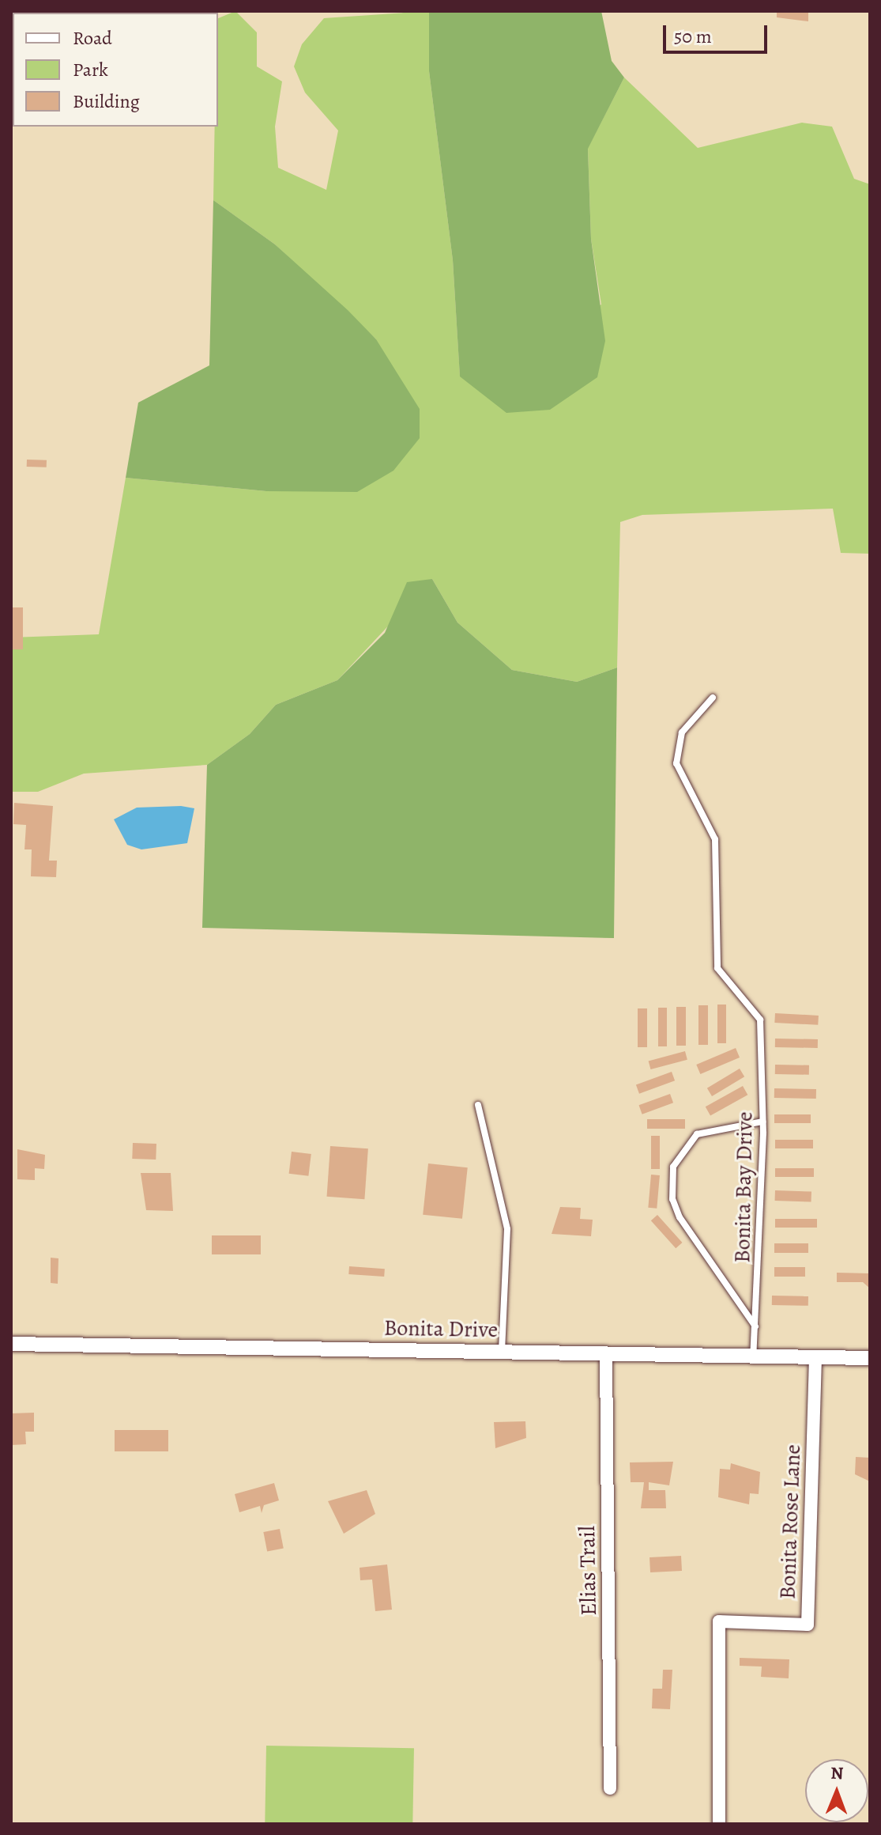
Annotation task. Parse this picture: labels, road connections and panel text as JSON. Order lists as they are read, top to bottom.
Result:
{
  "streets": {
    "street": ["Bonita Drive", "Bonita Rose Lane", "Elias Trail"],
    "lane": ["Bonita Bay Drive"]
  },
  "crossings": [
    ["Bonita Bay Drive", "Bonita Drive"],
    ["Bonita Drive", "Bonita Rose Lane"],
    ["Bonita Drive", "Elias Trail"]
  ],
  "legend": ["Road", "Park", "Building"],
  "scale_bar": "50 m",
  "north": "top"
}
